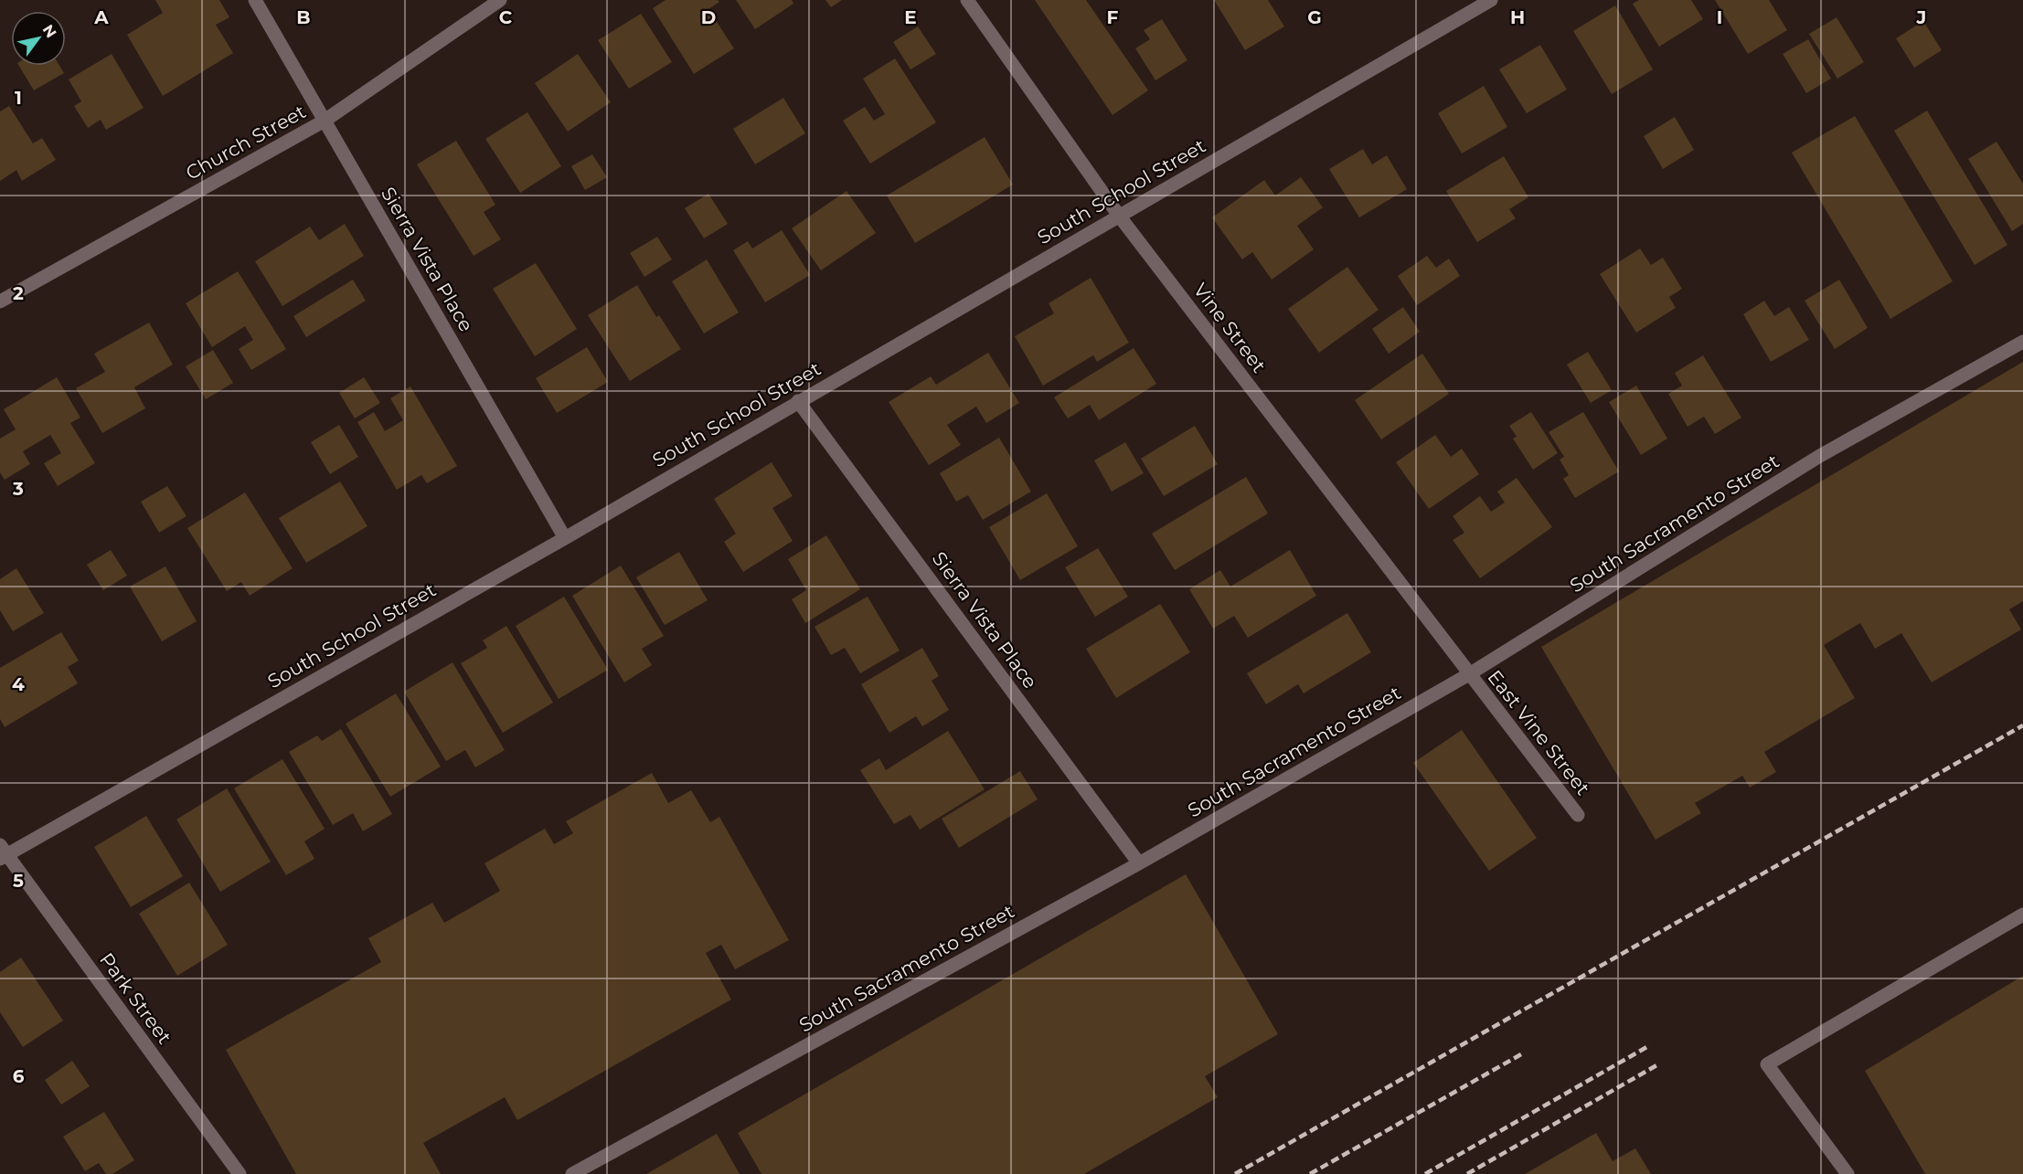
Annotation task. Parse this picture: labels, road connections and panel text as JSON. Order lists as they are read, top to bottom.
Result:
{
  "streets": {
    "street": [
      "Church Street",
      "South School Street",
      "Sierra Vista Place",
      "Vine Street",
      "South Sacramento Street",
      "East Vine Street",
      "Park Street"
    ]
  },
  "crossings": [
    ["Church Street", "Sierra Vista Place"],
    ["South School Street", "Sierra Vista Place"],
    ["South School Street", "Vine Street"],
    ["South School Street", "Park Street"],
    ["Sierra Vista Place", "South Sacramento Street"],
    ["Vine Street", "South Sacramento Street"],
    ["Vine Street", "East Vine Street"],
    ["South Sacramento Street", "East Vine Street"]
  ],
  "north": "top right",
  "grid": {
    "columns": [
      "A",
      "B",
      "C",
      "D",
      "E",
      "F",
      "G",
      "H",
      "I",
      "J"
    ],
    "rows": [
      "1",
      "2",
      "3",
      "4",
      "5",
      "6"
    ]
  }
}
